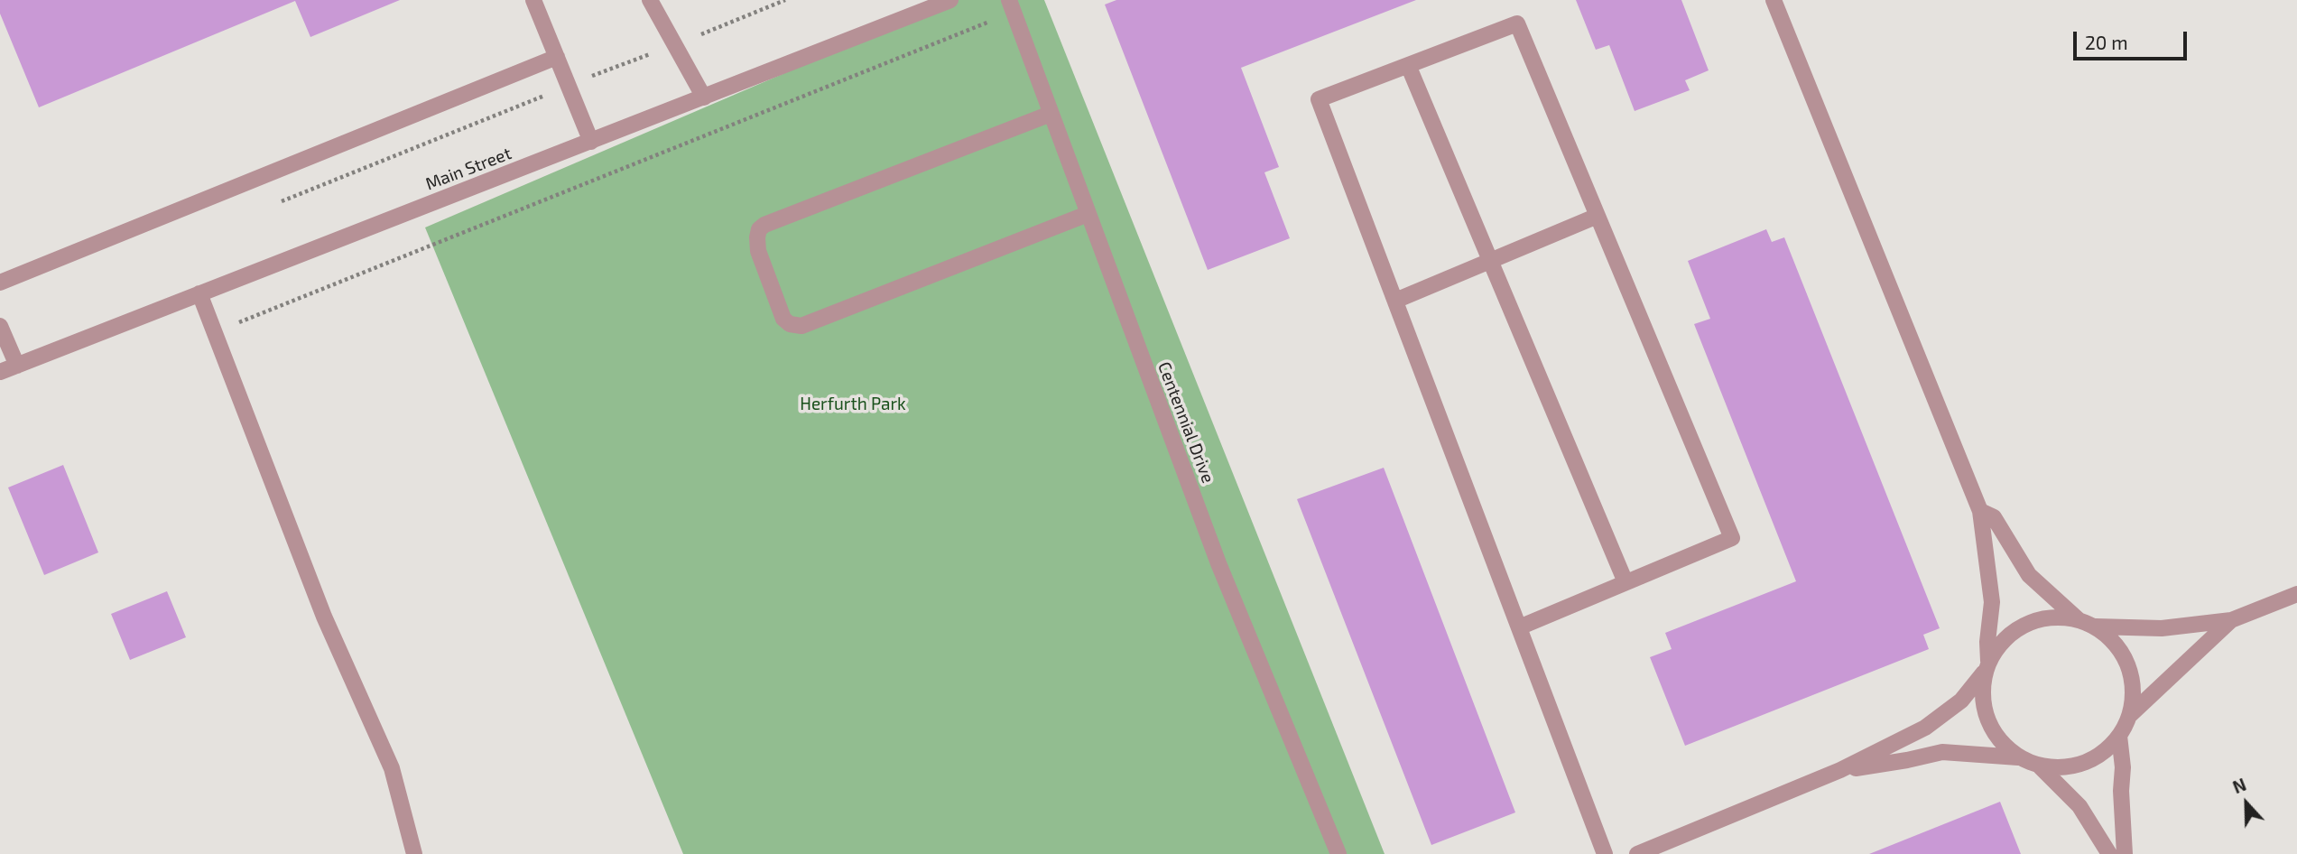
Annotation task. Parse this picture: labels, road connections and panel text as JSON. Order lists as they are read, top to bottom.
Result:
{
  "streets": {
    "street": ["Main Street", "Centennial Drive"]
  },
  "parks": ["Herfurth Park"],
  "scale_bar": "20 m",
  "north": "top"
}
